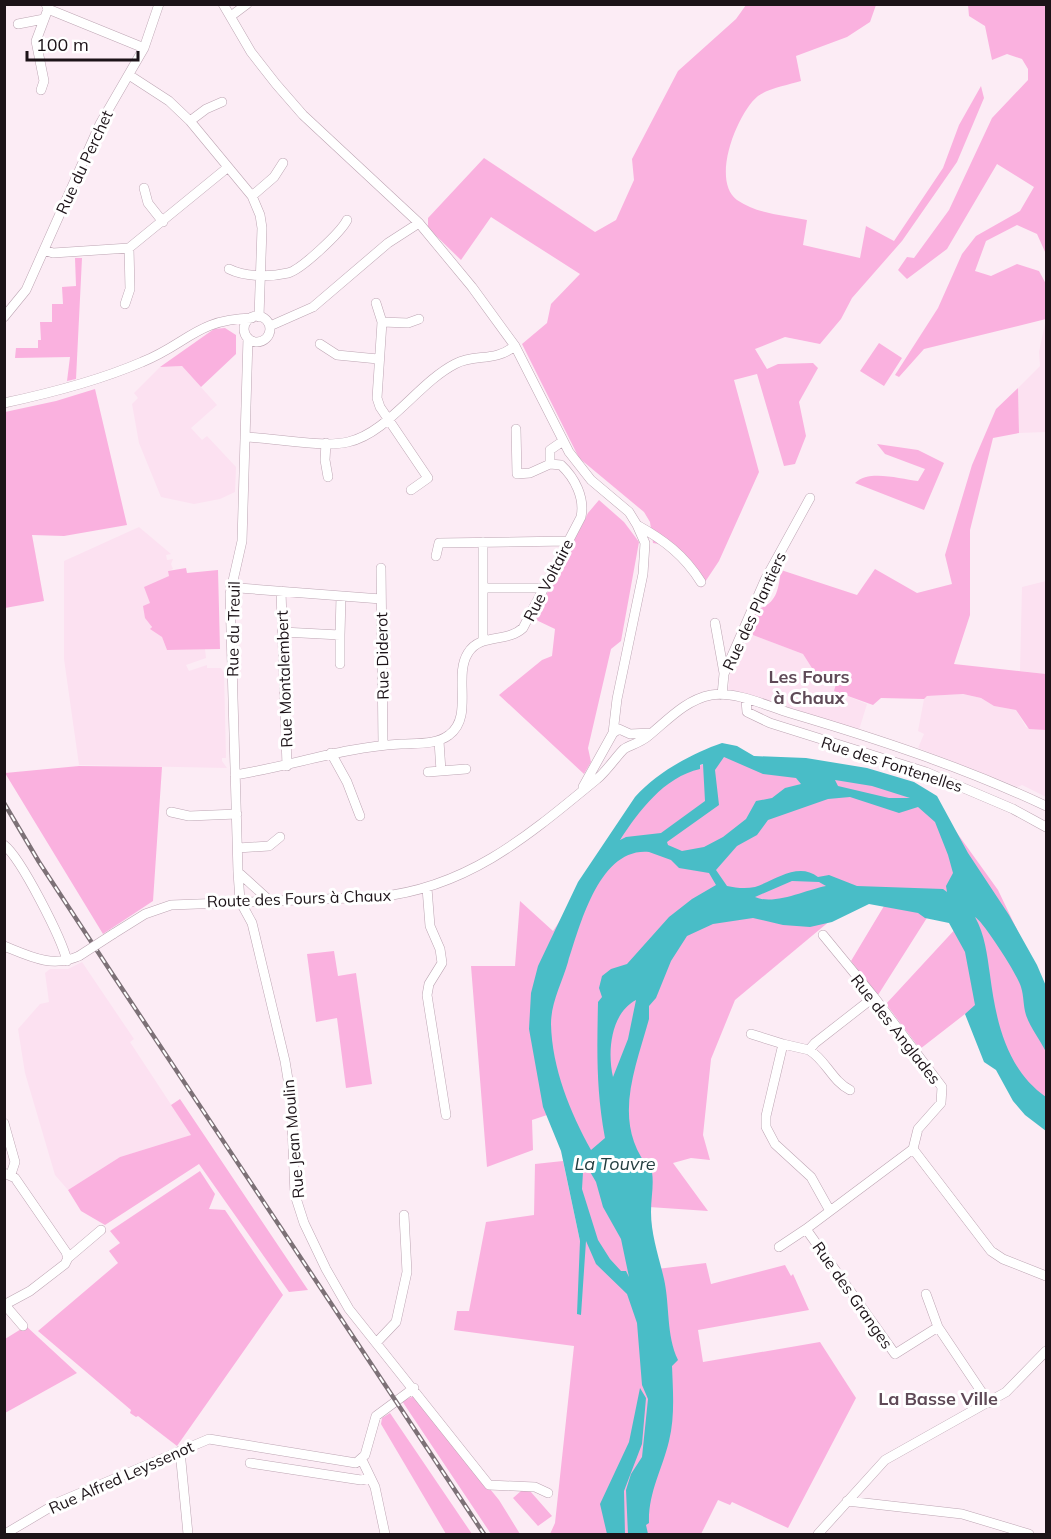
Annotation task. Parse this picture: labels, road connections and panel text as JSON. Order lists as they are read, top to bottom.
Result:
{
  "streets": {
    "street": [
      "Rue du Perchet",
      "Rue Voltaire",
      "Rue des Plantiers",
      "Rue du Treuil",
      "Rue Diderot",
      "Rue Montalembert",
      "Rue des Fontenelles",
      "Route des Fours à Chaux",
      "Rue des Anglades",
      "Rue Jean Moulin",
      "Rue des Granges",
      "Rue Alfred Leyssenot"
    ]
  },
  "crossings": [
    ["Rue du Treuil", "Route des Fours à Chaux"],
    ["Rue du Treuil", "Rue Jean Moulin"],
    ["Route des Fours à Chaux", "Rue Jean Moulin"],
    ["Rue des Anglades", "Rue des Granges"]
  ],
  "districts": ["Les Fours à Chaux", "La Basse Ville"],
  "water": ["La Touvre"],
  "scale_bar": "100 m"
}
